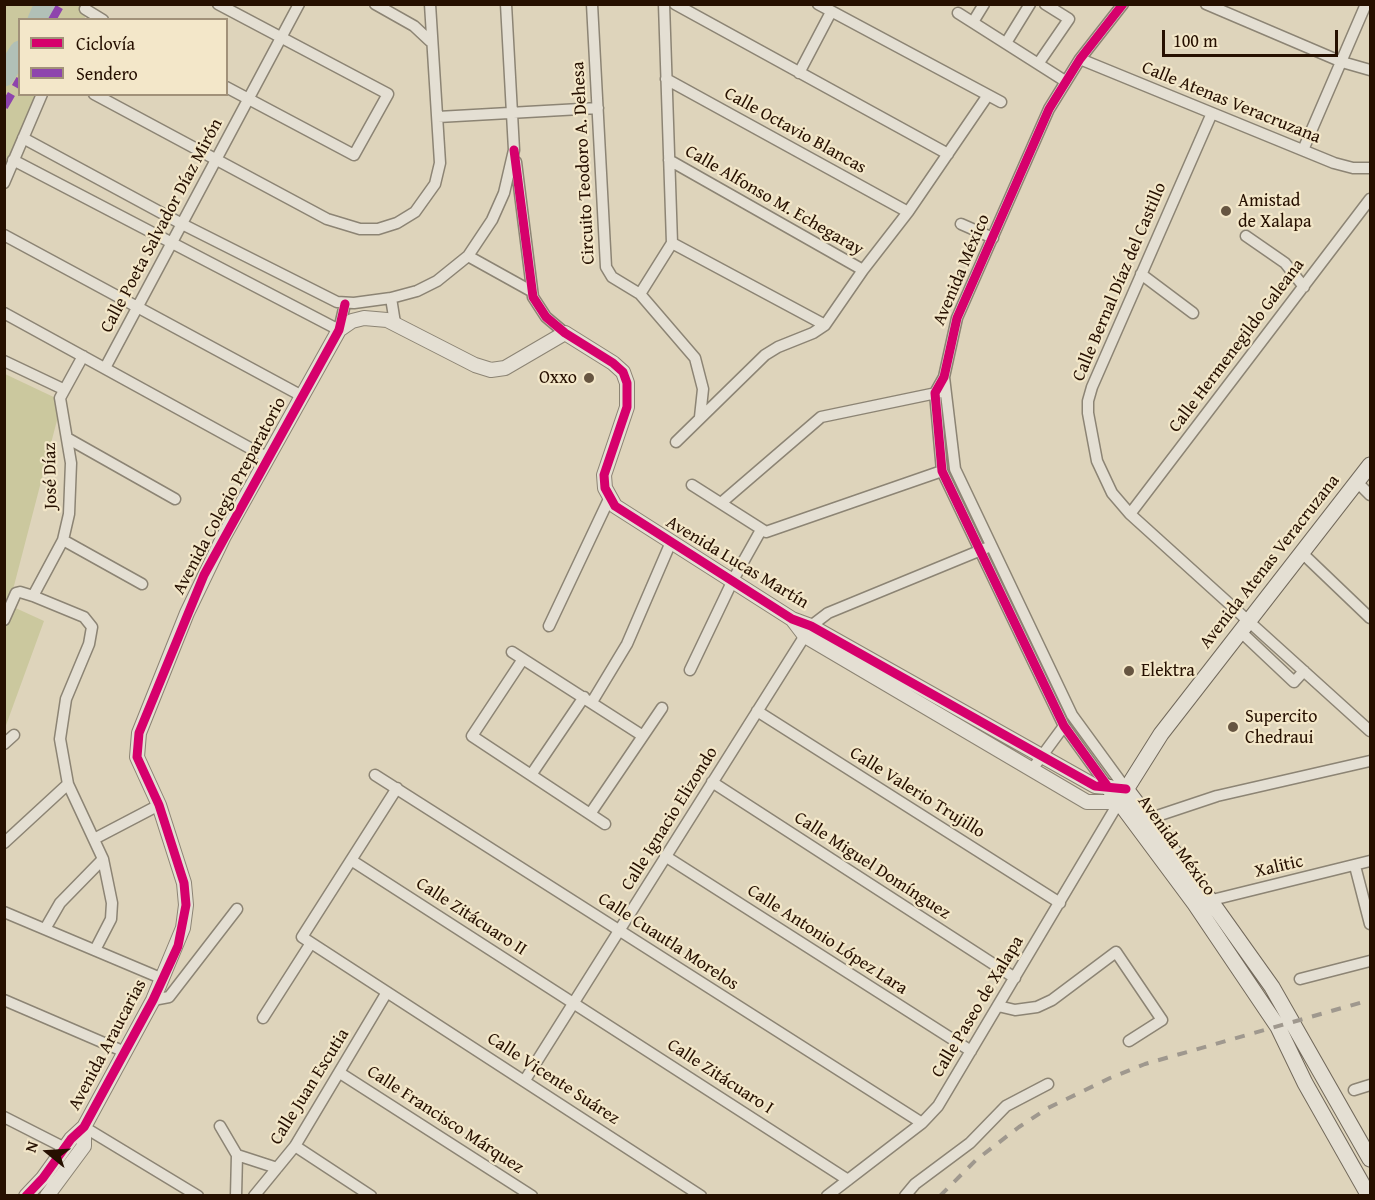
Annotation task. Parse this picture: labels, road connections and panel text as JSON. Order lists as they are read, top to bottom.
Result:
{
  "streets": {
    "main road": ["Avenida México", "Avenida Atenas Veracruzana"],
    "street": [
      "Calle Atenas Veracruzana",
      "Calle Octavio Blancas",
      "Circuito Teodoro A. Dehesa",
      "Calle Alfonso M. Echegaray",
      "Calle Poeta Salvador Díaz Mirón",
      "Calle Bernal Díaz del Castillo",
      "Calle Hermenegildo Galeana",
      "José Díaz",
      "Avenida Colegio Preparatorio",
      "Avenida Lucas Martín",
      "Calle Valerio Trujillo",
      "Calle Ignacio Elizondo",
      "Calle Miguel Domínguez",
      "Xalitic",
      "Calle Zitácuaro II",
      "Calle Antonio López Lara",
      "Calle Cuautla Morelos",
      "Calle Paseo de Xalapa",
      "Avenida Araucarias",
      "Calle Zitácuaro I",
      "Calle Vicente Suárez",
      "Calle Juan Escutia",
      "Calle Francisco Márquez"
    ]
  },
  "crossings": [
    ["Calle Atenas Veracruzana", "Avenida México"],
    ["Calle Atenas Veracruzana", "Calle Bernal Díaz del Castillo"],
    ["Avenida México", "Avenida Atenas Veracruzana"],
    ["Avenida México", "Avenida Lucas Martín"],
    ["Avenida México", "Xalitic"],
    ["Avenida México", "Calle Paseo de Xalapa"],
    ["Calle Bernal Díaz del Castillo", "Calle Hermenegildo Galeana"],
    ["Calle Bernal Díaz del Castillo", "Avenida Atenas Veracruzana"],
    ["Avenida Colegio Preparatorio", "Avenida Araucarias"],
    ["Avenida Atenas Veracruzana", "Avenida Lucas Martín"],
    ["Avenida Atenas Veracruzana", "Calle Paseo de Xalapa"],
    ["Avenida Lucas Martín", "Calle Ignacio Elizondo"],
    ["Avenida Lucas Martín", "Calle Paseo de Xalapa"],
    ["Calle Valerio Trujillo", "Calle Ignacio Elizondo"],
    ["Calle Valerio Trujillo", "Calle Paseo de Xalapa"],
    ["Calle Ignacio Elizondo", "Calle Miguel Domínguez"],
    ["Calle Ignacio Elizondo", "Calle Zitácuaro II"],
    ["Calle Ignacio Elizondo", "Calle Antonio López Lara"],
    ["Calle Ignacio Elizondo", "Calle Cuautla Morelos"],
    ["Calle Ignacio Elizondo", "Calle Zitácuaro I"],
    ["Calle Ignacio Elizondo", "Calle Vicente Suárez"],
    ["Calle Miguel Domínguez", "Calle Paseo de Xalapa"],
    ["Calle Zitácuaro II", "Calle Zitácuaro I"],
    ["Calle Antonio López Lara", "Calle Paseo de Xalapa"],
    ["Calle Cuautla Morelos", "Calle Paseo de Xalapa"],
    ["Calle Paseo de Xalapa", "Calle Zitácuaro I"],
    ["Calle Vicente Suárez", "Calle Juan Escutia"],
    ["Calle Juan Escutia", "Calle Francisco Márquez"]
  ],
  "places": [
    "Amistad de Xalapa",
    "Oxxo",
    "Elektra",
    "Supercito Chedraui"
  ],
  "legend": ["Ciclovía", "Sendero"],
  "scale_bar": "100 m",
  "north": "left"
}
